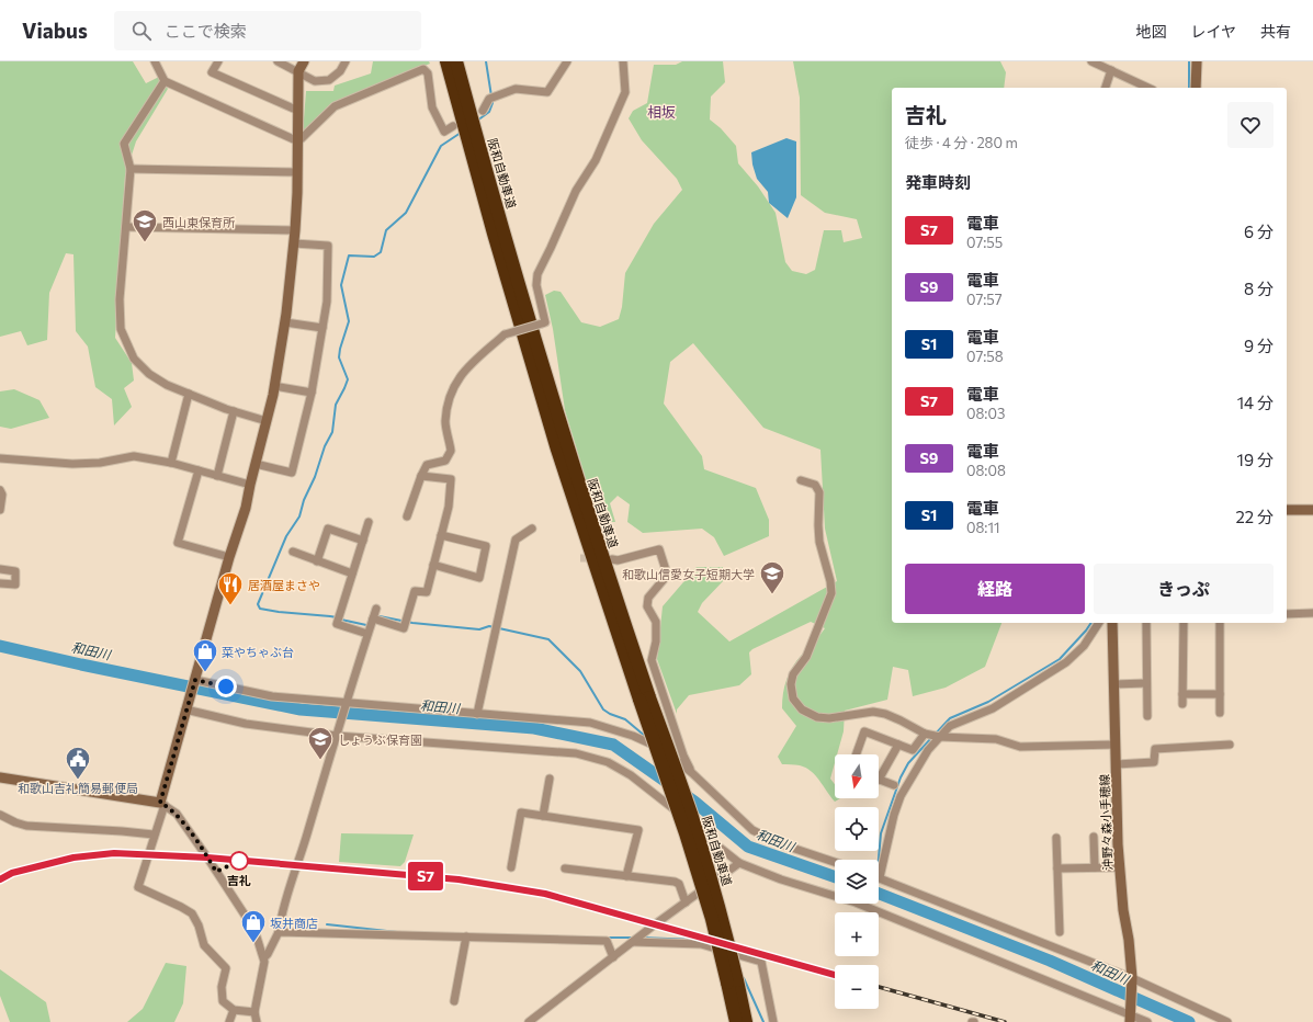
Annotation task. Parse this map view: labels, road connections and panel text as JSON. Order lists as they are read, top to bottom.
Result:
{
  "streets": {
    "highway": ["阪和自動車道"],
    "street": ["沖野々森小手穂線"]
  },
  "districts": ["相坂"],
  "water": ["和田川"],
  "places": {
    "school or university": ["西山東保育所", "和歌山信愛女子短期大学", "しょうぶ保育園"],
    "restaurant": ["居酒屋まさや"],
    "shop": ["菜やちゃぶ台", "坂井商店"],
    "public building": ["和歌山吉礼簡易郵便局"],
    "other": ["吉礼"]
  },
  "north": "bottom",
  "page": {
    "header": "Viabus",
    "search": "ここで検索",
    "nav": ["地図", "レイヤ", "共有"],
    "on_map": "S7",
    "heading": [
      ["吉礼", "徒歩 · 4 分 · 280 m"],
      "発車時刻"
    ],
    "list": [
      {
        "mark": "S7",
        "name": "電車",
        "note": "07:55",
        "value": "6 分"
      },
      {
        "mark": "S9",
        "name": "電車",
        "note": "07:57",
        "value": "8 分"
      },
      {
        "mark": "S1",
        "name": "電車",
        "note": "07:58",
        "value": "9 分"
      },
      {
        "mark": "S7",
        "name": "電車",
        "note": "08:03",
        "value": "14 分"
      },
      {
        "mark": "S9",
        "name": "電車",
        "note": "08:08",
        "value": "19 分"
      },
      {
        "mark": "S1",
        "name": "電車",
        "note": "08:11",
        "value": "22 分"
      }
    ],
    "buttons": ["経路", "きっぷ"],
    "map_buttons": ["+", "−"]
  }
}
